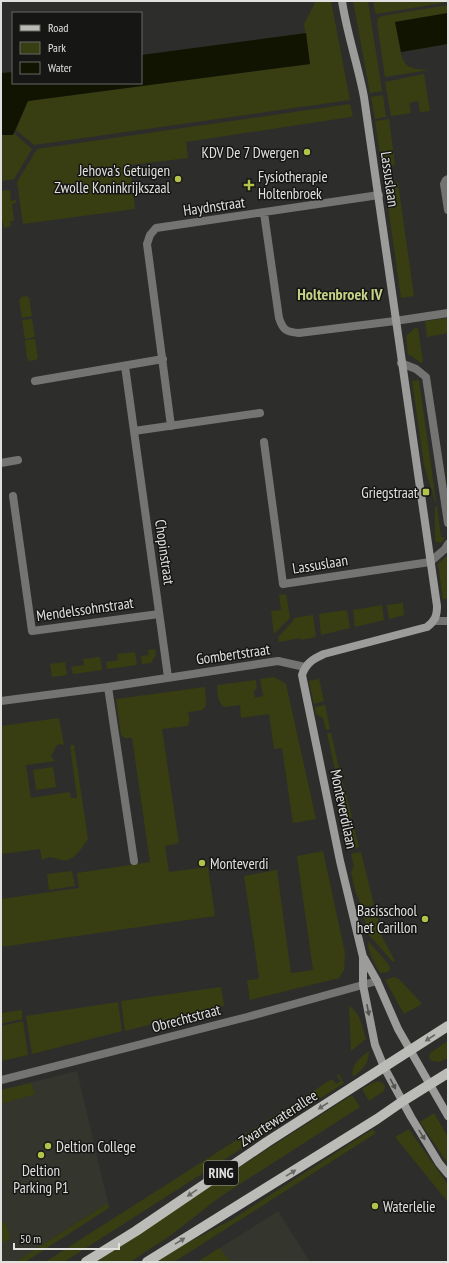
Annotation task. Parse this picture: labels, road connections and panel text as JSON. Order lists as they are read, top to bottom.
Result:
{
  "streets": {
    "main road": ["Zwartewaterallee", "RING"],
    "street": [
      "Lassuslaan",
      "Haydnstraat",
      "Chopinstraat",
      "Mendelssohnstraat",
      "Gombertstraat",
      "Monteverdilaan",
      "Obrechtstraat"
    ]
  },
  "crossings": [
    ["Lassuslaan", "Haydnstraat"],
    ["Chopinstraat", "Mendelssohnstraat"],
    ["Chopinstraat", "Gombertstraat"],
    ["Gombertstraat", "Monteverdilaan"],
    ["Monteverdilaan", "Obrechtstraat"],
    ["Monteverdilaan", "Zwartewaterallee"],
    ["Monteverdilaan", "RING"]
  ],
  "districts": ["Holtenbroek IV"],
  "places": {
    "other": [
      "KDV De 7 Dwergen",
      "Jehova's Getuigen Zwolle Koninkrijkszaal",
      "Monteverdi",
      "Basisschool het Carillon",
      "Deltion College",
      "Deltion Parking P1",
      "Waterlelie"
    ],
    "health": ["Fysiotherapie Holtenbroek"],
    "transit": ["Griegstraat"]
  },
  "legend": ["Road", "Park", "Water"],
  "scale_bar": "50 m"
}
